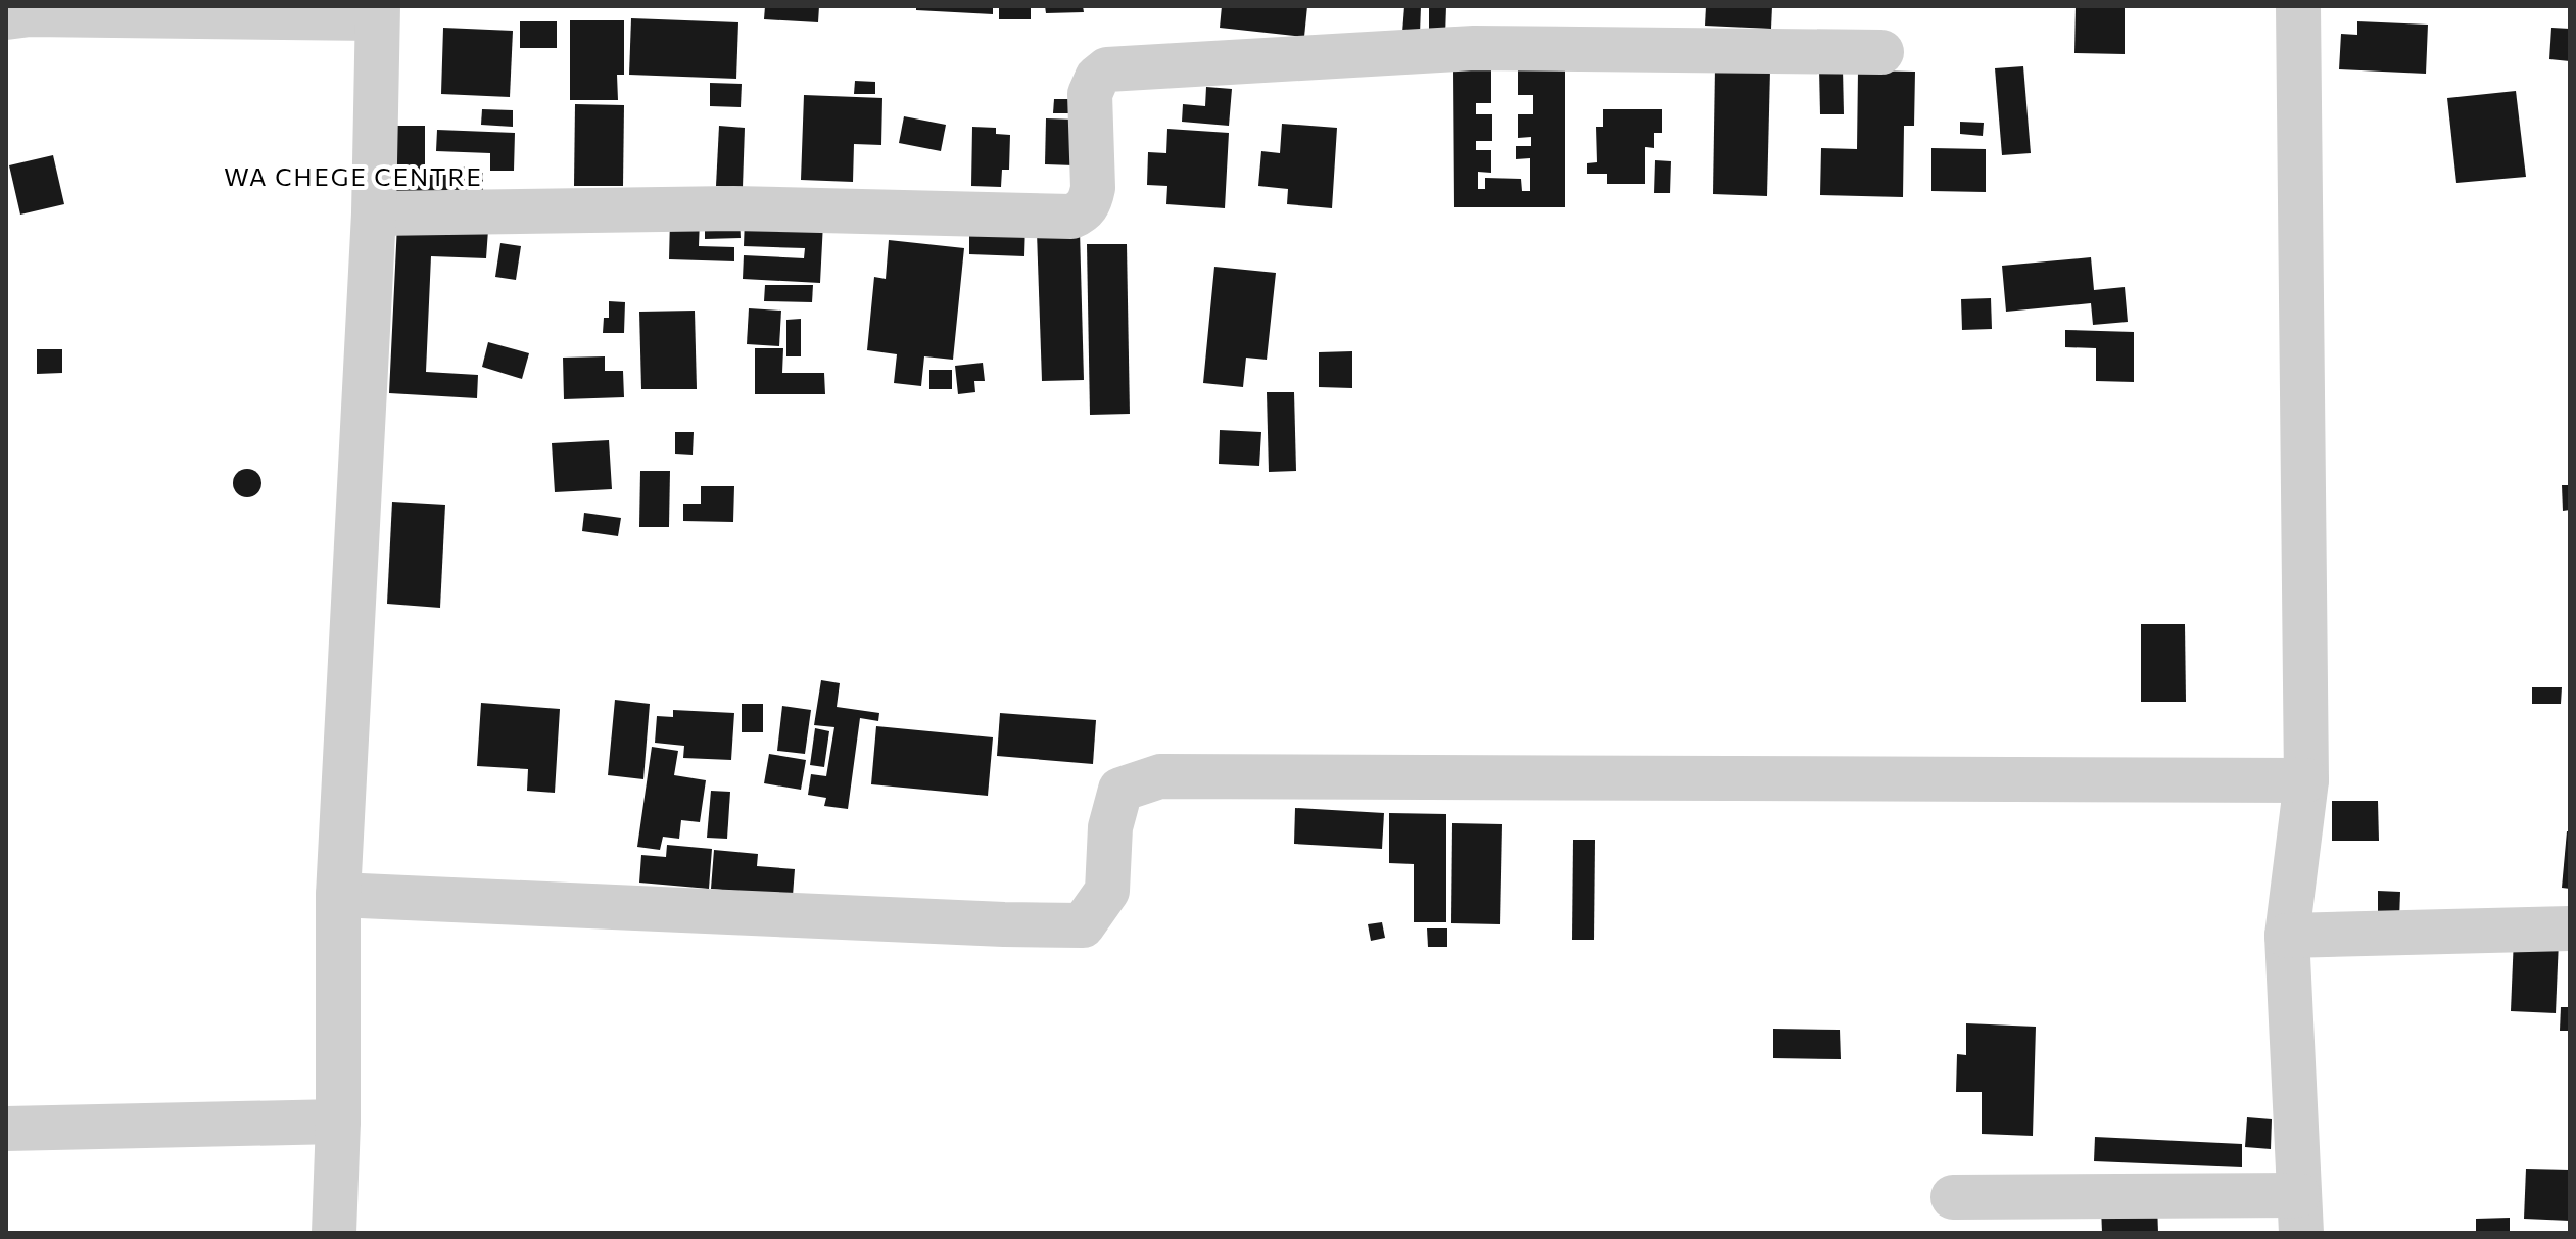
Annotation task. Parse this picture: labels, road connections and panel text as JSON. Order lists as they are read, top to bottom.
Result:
{
  "districts": ["WA CHEGE CENTRE"]
}
